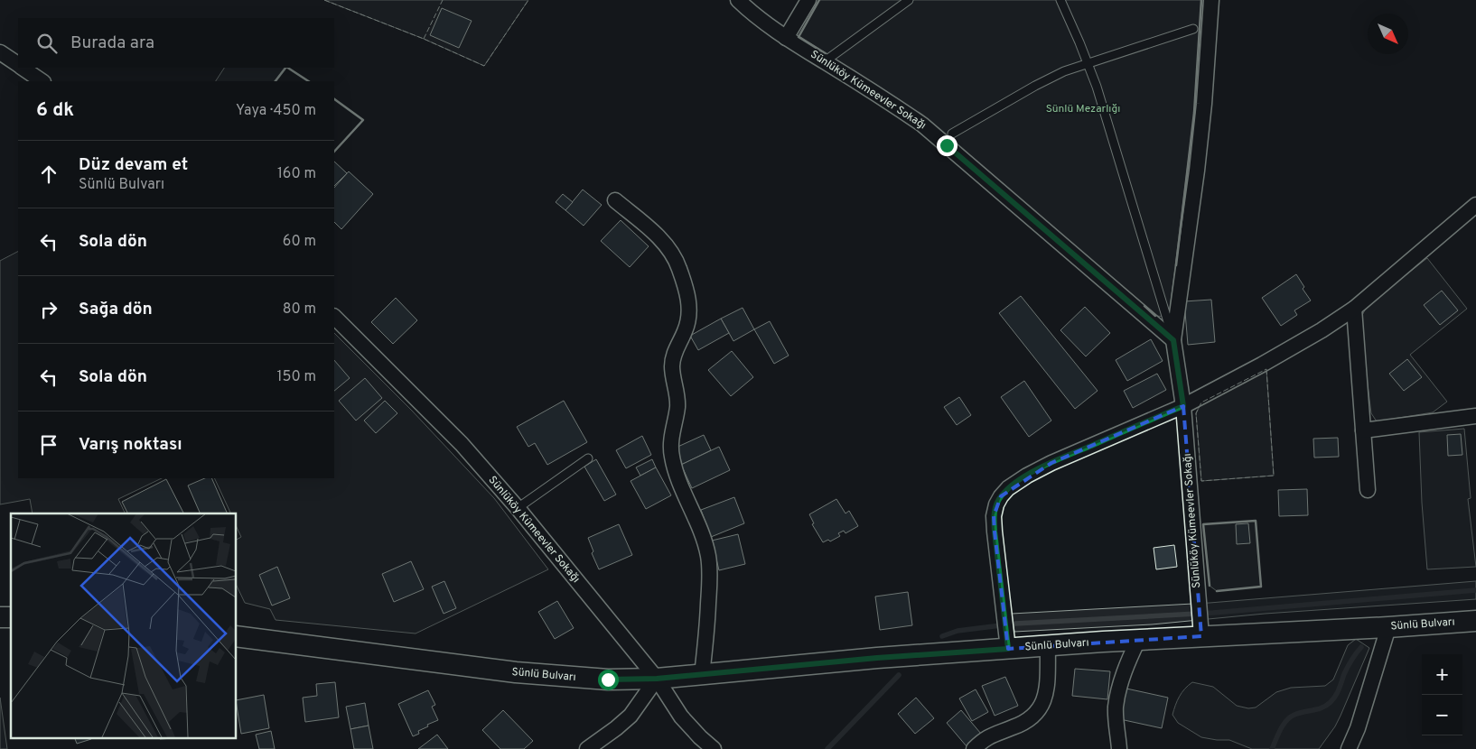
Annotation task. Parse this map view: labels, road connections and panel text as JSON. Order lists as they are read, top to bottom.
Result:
{
  "streets": {
    "main road": ["Sünlü Bulvarı"],
    "street": ["Sünlüköy Kümeevler Sokağı"]
  },
  "crossings": [
    ["Sünlüköy Kümeevler Sokağı", "Sünlü Bulvarı"]
  ],
  "parks": ["Sünlü Mezarlığı"],
  "north": "bottom right",
  "page": {
    "search": "Burada ara",
    "heading": ["6 dk", "Yaya · 450 m"],
    "list": [
      ["Düz devam et", "Sünlü Bulvarı", "160 m"],
      ["Sola dön", "60 m"],
      ["Sağa dön", "80 m"],
      ["Sola dön", "150 m"],
      "Varış noktası"
    ],
    "map_buttons": ["+", "−"]
  }
}
